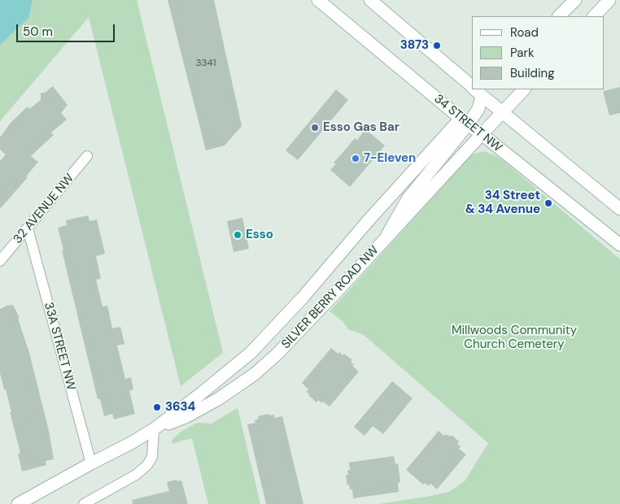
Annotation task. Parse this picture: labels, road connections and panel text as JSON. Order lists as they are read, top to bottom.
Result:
{
  "streets": {
    "street": [
      "34 STREET NW",
      "32 AVENUE NW",
      "SILVER BERRY ROAD NW",
      "33A STREET NW"
    ]
  },
  "crossings": [
    ["34 STREET NW", "SILVER BERRY ROAD NW"],
    ["32 AVENUE NW", "33A STREET NW"],
    ["SILVER BERRY ROAD NW", "33A STREET NW"]
  ],
  "parks": ["Millwoods Community Church Cemetery"],
  "places": [
    "3873",
    "Esso Gas Bar",
    "7-Eleven",
    "34 Street & 34 Avenue",
    "Esso",
    "3634"
  ],
  "house_numbers": ["3341"],
  "legend": ["Road", "Park", "Building"],
  "scale_bar": "50 m"
}
